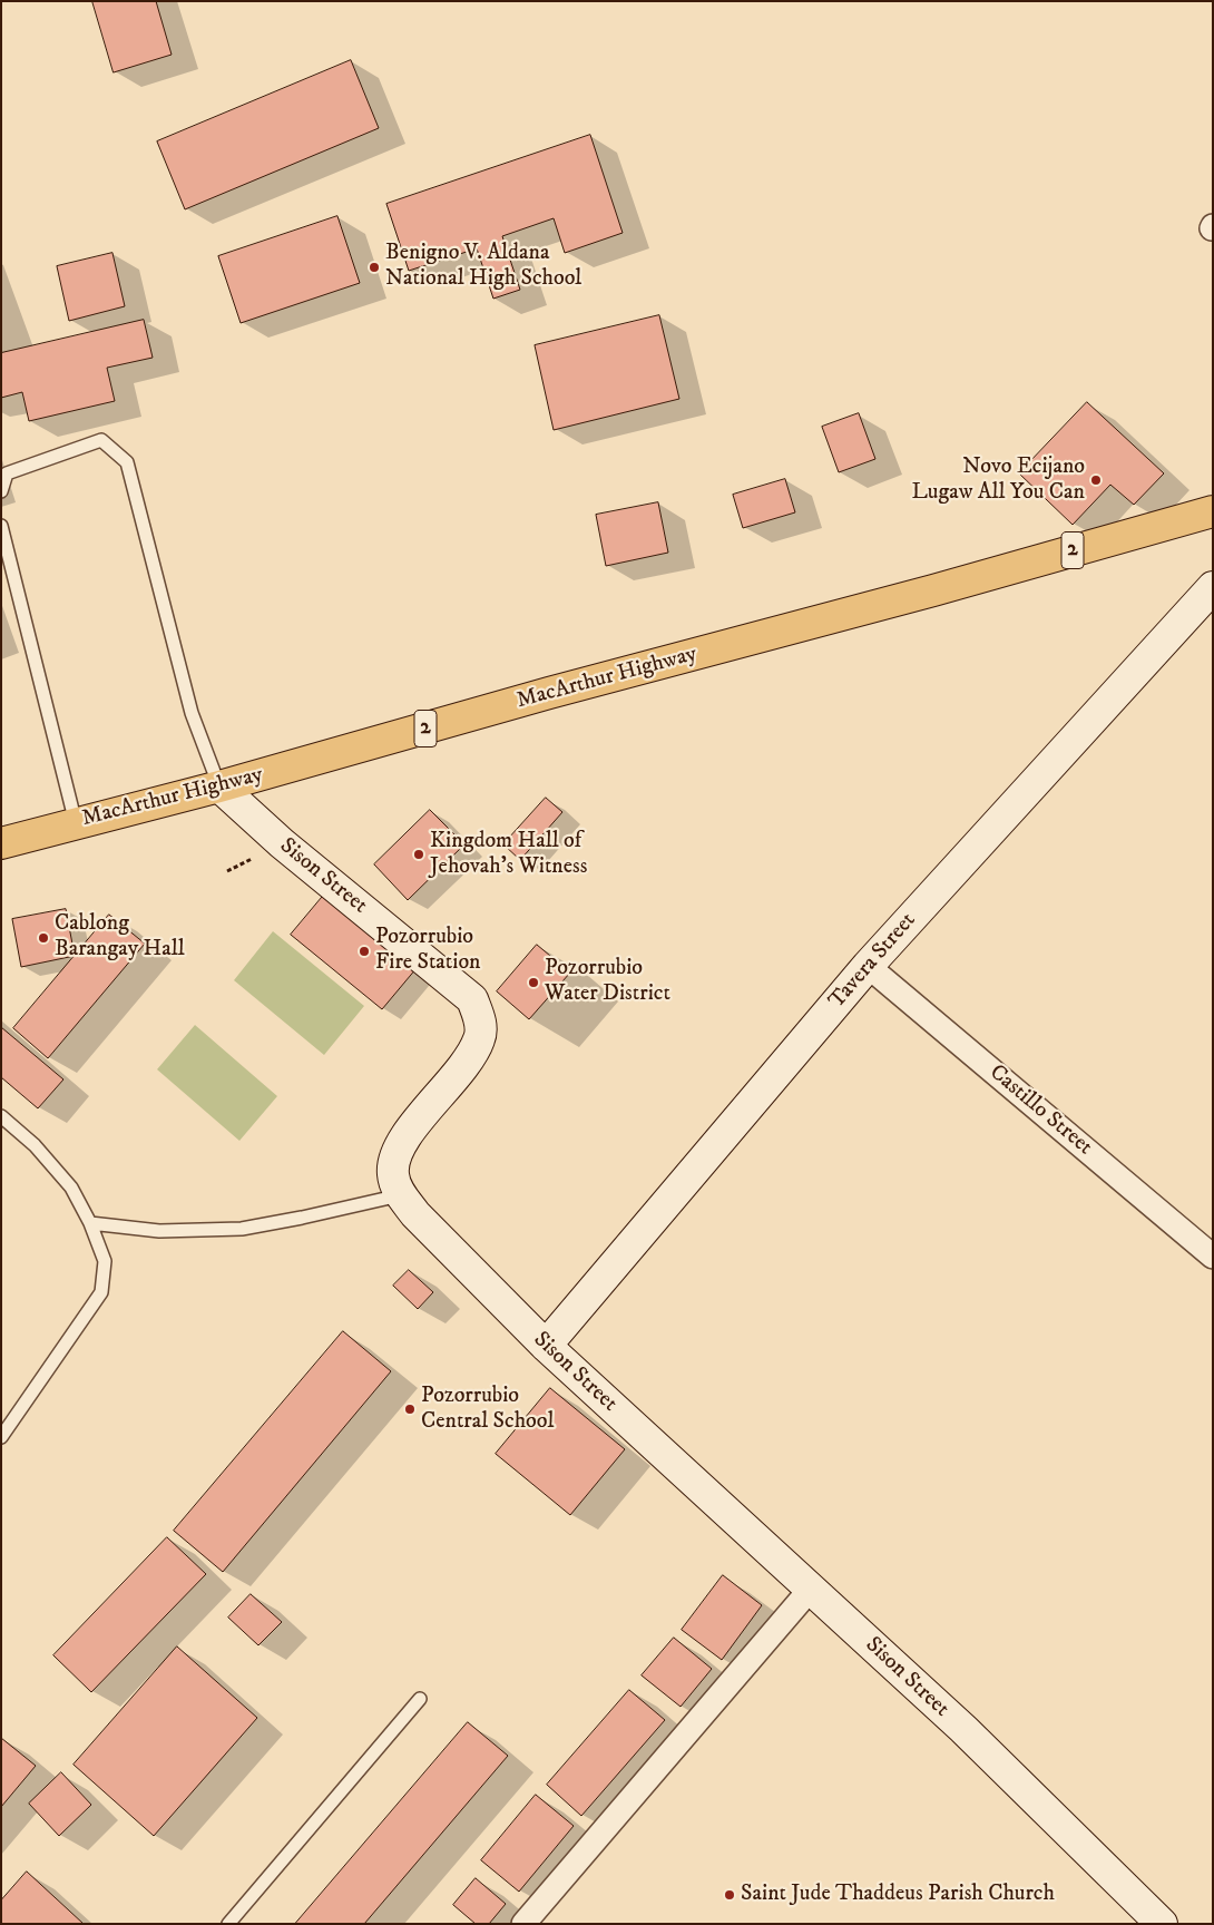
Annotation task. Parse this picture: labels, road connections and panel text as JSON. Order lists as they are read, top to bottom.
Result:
{
  "streets": {
    "highway": ["2", "MacArthur Highway"],
    "street": ["Sison Street", "Tavera Street", "Castillo Street"]
  },
  "crossings": [
    ["MacArthur Highway", "Sison Street"],
    ["Sison Street", "Tavera Street"],
    ["Tavera Street", "Castillo Street"]
  ],
  "places": [
    "Benigno V. Aldana National High School",
    "Novo Ecijano Lugaw All You Can",
    "Kingdom Hall of Jehovah's Witness",
    "Cablong Barangay Hall",
    "Pozorrubio Fire Station",
    "Pozorrubio Water District",
    "Pozorrubio Central School",
    "Saint Jude Thaddeus Parish Church"
  ]
}
